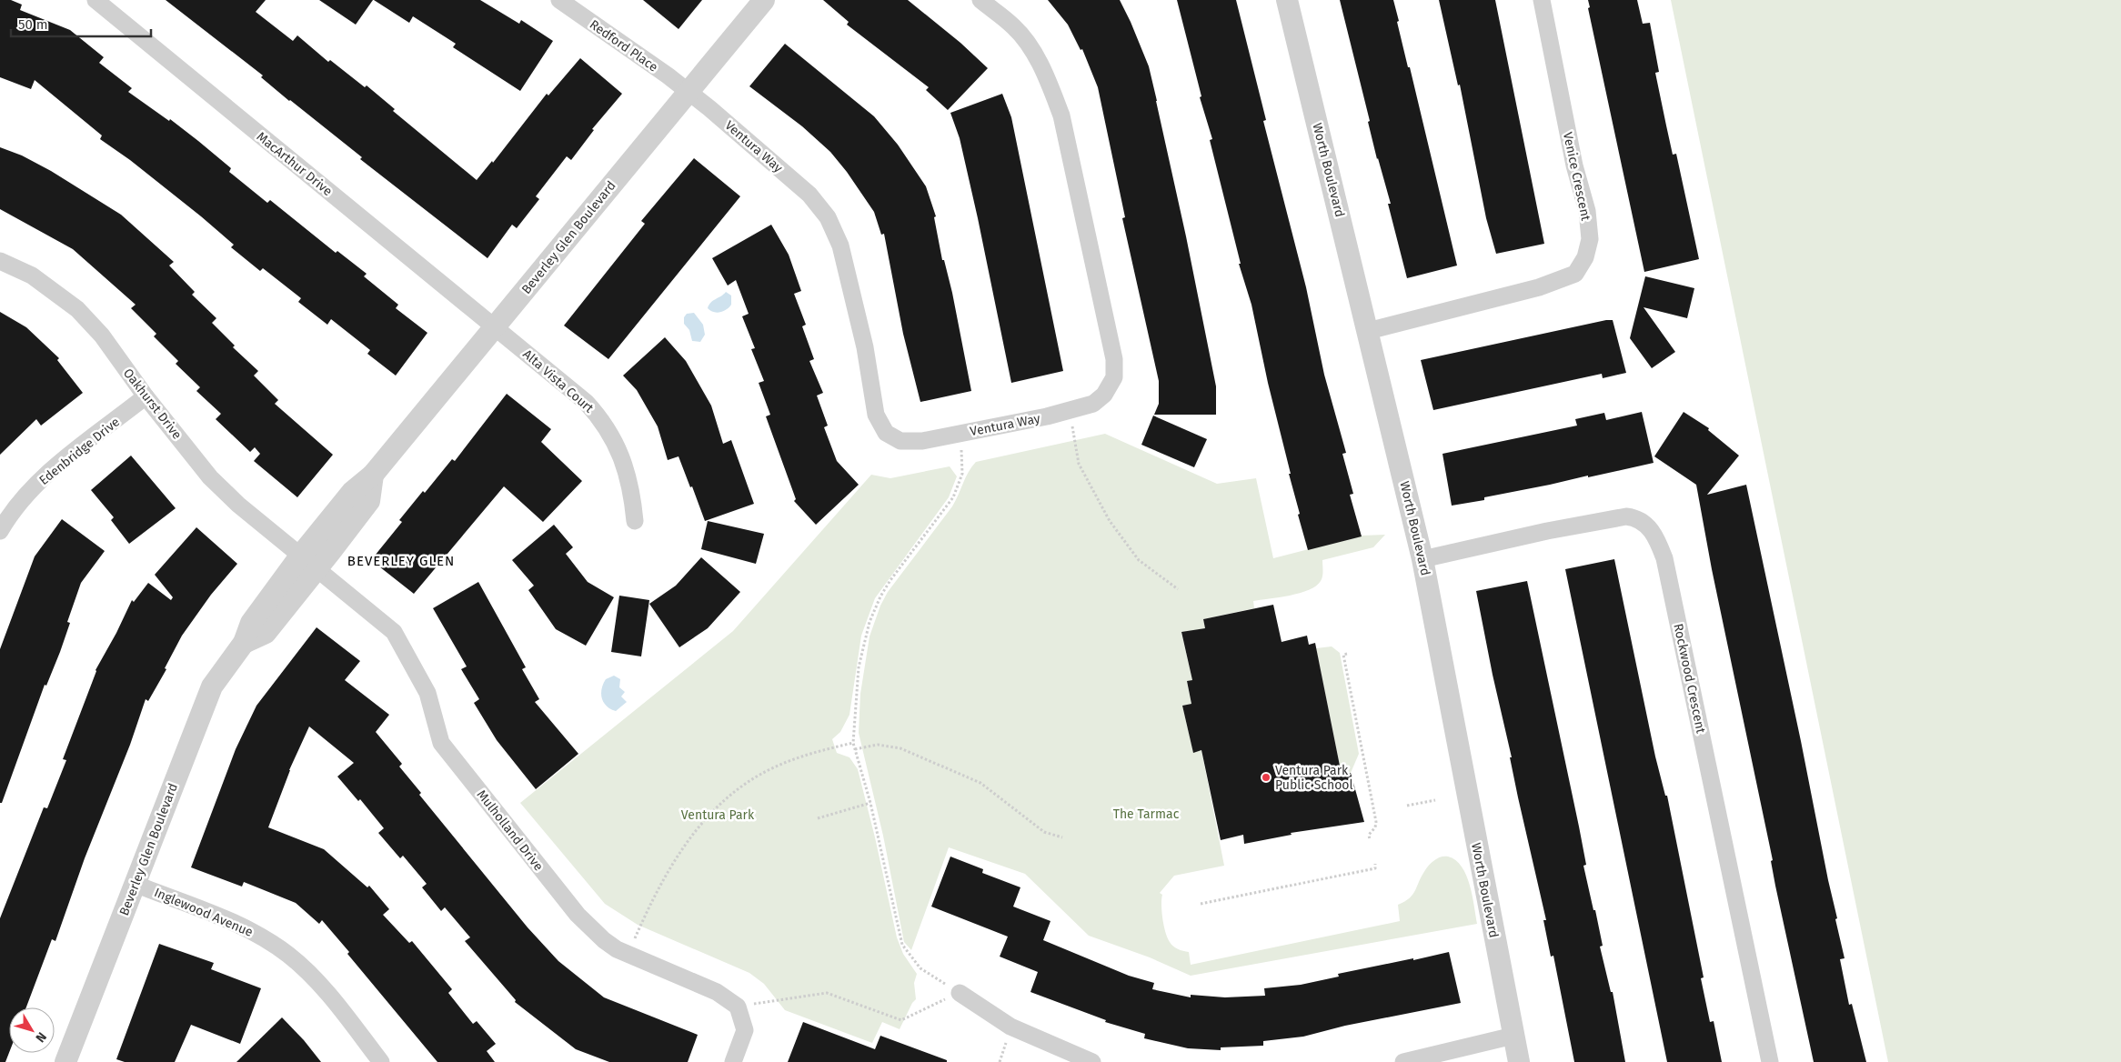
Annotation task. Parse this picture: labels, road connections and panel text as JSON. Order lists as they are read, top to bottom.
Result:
{
  "streets": {
    "street": [
      "Redford Place",
      "Ventura Way",
      "MacArthur Drive",
      "Worth Boulevard",
      "Venice Crescent",
      "Beverley Glen Boulevard",
      "Alta Vista Court",
      "Oakhurst Drive",
      "Edenbridge Drive",
      "Rockwood Crescent",
      "Mulholland Drive",
      "Inglewood Avenue"
    ]
  },
  "crossings": [
    ["Redford Place", "Ventura Way"],
    ["Redford Place", "Beverley Glen Boulevard"],
    ["Ventura Way", "Beverley Glen Boulevard"],
    ["MacArthur Drive", "Beverley Glen Boulevard"],
    ["MacArthur Drive", "Alta Vista Court"],
    ["Worth Boulevard", "Venice Crescent"],
    ["Worth Boulevard", "Rockwood Crescent"],
    ["Beverley Glen Boulevard", "Alta Vista Court"],
    ["Beverley Glen Boulevard", "Oakhurst Drive"],
    ["Beverley Glen Boulevard", "Mulholland Drive"],
    ["Beverley Glen Boulevard", "Inglewood Avenue"],
    ["Oakhurst Drive", "Edenbridge Drive"],
    ["Oakhurst Drive", "Mulholland Drive"]
  ],
  "districts": ["BEVERLEY GLEN"],
  "parks": ["The Tarmac", "Ventura Park"],
  "places": ["Ventura Park Public School"],
  "scale_bar": "50 m",
  "north": "bottom right"
}
